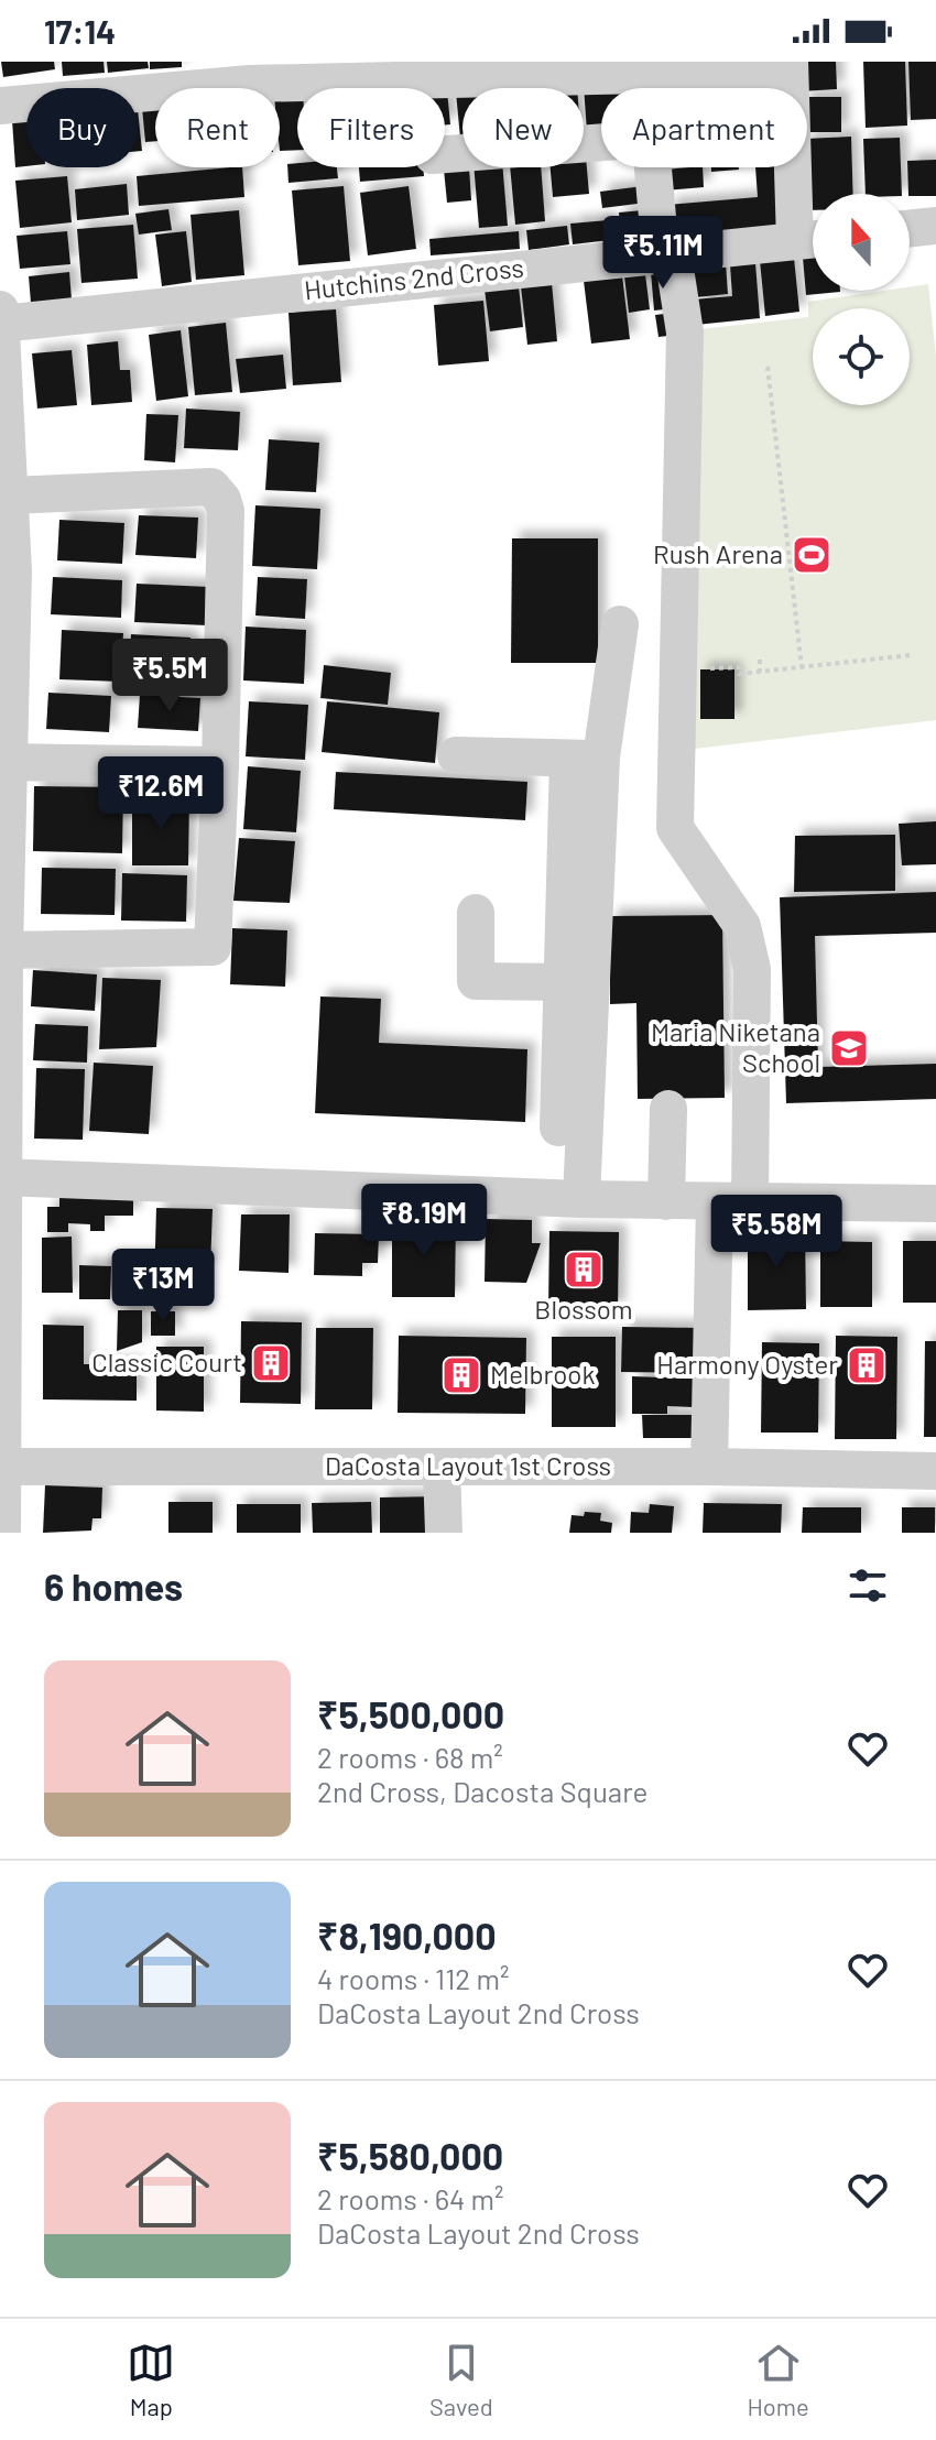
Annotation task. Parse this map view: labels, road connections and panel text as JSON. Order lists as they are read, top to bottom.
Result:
{
  "streets": {
    "street": ["Hutchins 2nd Cross", "DaCosta Layout 1st Cross"]
  },
  "places": {
    "sports": ["Rush Arena"],
    "school or university": ["Maria Niketana School"],
    "building": [
      "Blossom",
      "Classic Court",
      "Harmony Oyster",
      "Melbrook"
    ]
  },
  "north": "top",
  "page": {
    "status": "17:14",
    "chip": [
      "Buy",
      "Rent",
      "Filters",
      "New",
      "Apartment"
    ],
    "price": [
      "₹5.11M",
      "₹5.5M",
      "₹12.6M",
      "₹8.19M",
      "₹5.58M",
      "₹13M"
    ],
    "heading": "6 homes",
    "list": [
      {
        "name": "₹5,500,000",
        "note": "2 rooms · 68 m² · 2nd Cross, Dacosta Square"
      },
      {
        "name": "₹8,190,000",
        "note": "4 rooms · 112 m² · DaCosta Layout 2nd Cross"
      },
      {
        "name": "₹5,580,000",
        "note": "2 rooms · 64 m² · DaCosta Layout 2nd Cross"
      }
    ],
    "tabs": ["Map", "Saved", "Home"]
  }
}
